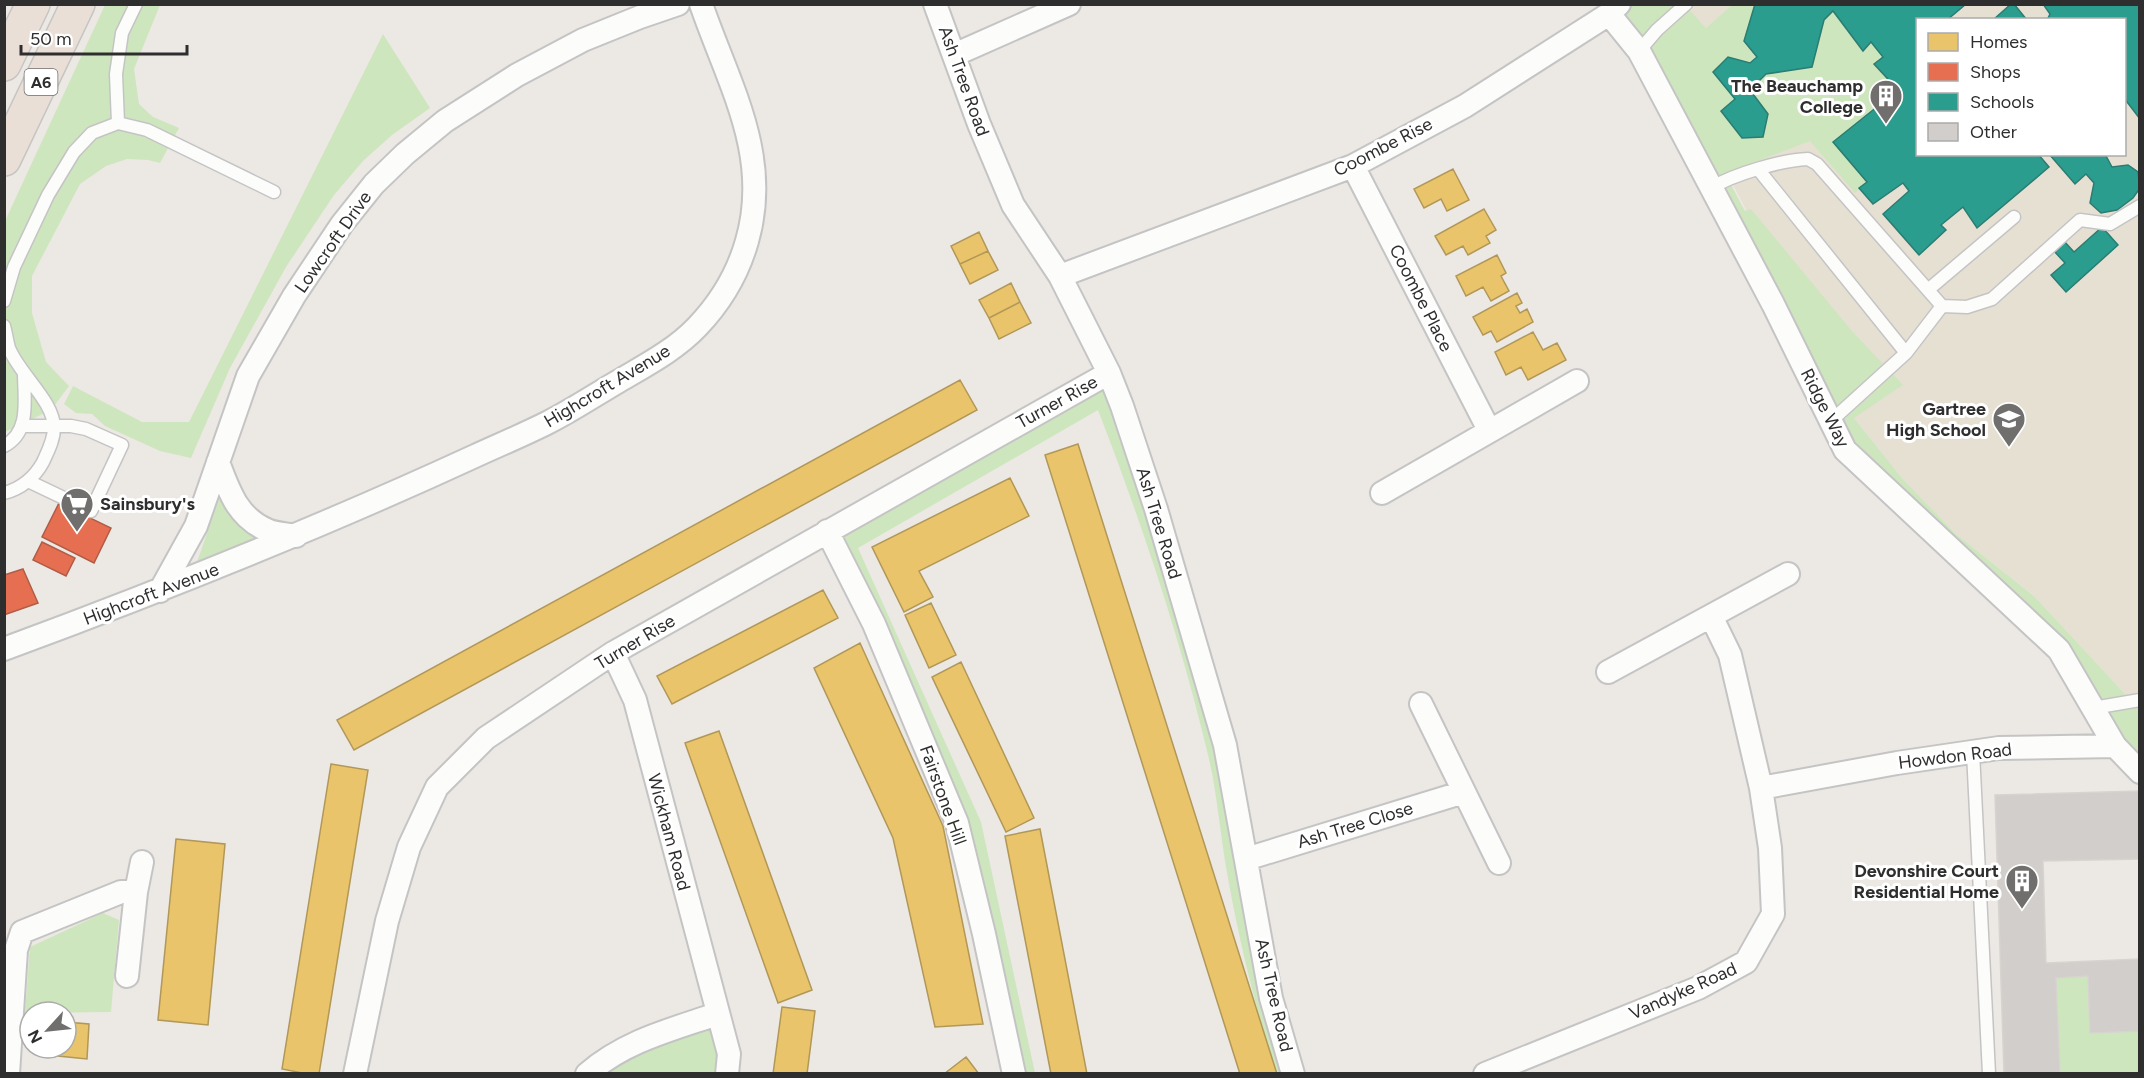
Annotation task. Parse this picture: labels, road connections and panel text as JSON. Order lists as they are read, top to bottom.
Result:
{
  "streets": {
    "highway": ["A6"],
    "street": [
      "Ash Tree Road",
      "Coombe Rise",
      "Lowcroft Drive",
      "Coombe Place",
      "Highcroft Avenue",
      "Turner Rise",
      "Ridge Way",
      "Howdon Road",
      "Fairstone Hill",
      "Ash Tree Close",
      "Wickham Road",
      "Vandyke Road"
    ]
  },
  "crossings": [
    ["Ash Tree Road", "Coombe Rise"],
    ["Ash Tree Road", "Turner Rise"],
    ["Ash Tree Road", "Ash Tree Close"],
    ["Coombe Rise", "Coombe Place"],
    ["Coombe Rise", "Ridge Way"],
    ["Lowcroft Drive", "Highcroft Avenue"],
    ["Turner Rise", "Fairstone Hill"],
    ["Turner Rise", "Wickham Road"],
    ["Ridge Way", "Howdon Road"],
    ["Howdon Road", "Vandyke Road"]
  ],
  "places": {
    "building": ["The Beauchamp College", "Devonshire Court Residential Home"],
    "school or university": ["Gartree High School"],
    "supermarket": ["Sainsbury's"]
  },
  "legend": [
    "Homes",
    "Shops",
    "Schools",
    "Other"
  ],
  "scale_bar": "50 m",
  "north": "bottom left"
}
